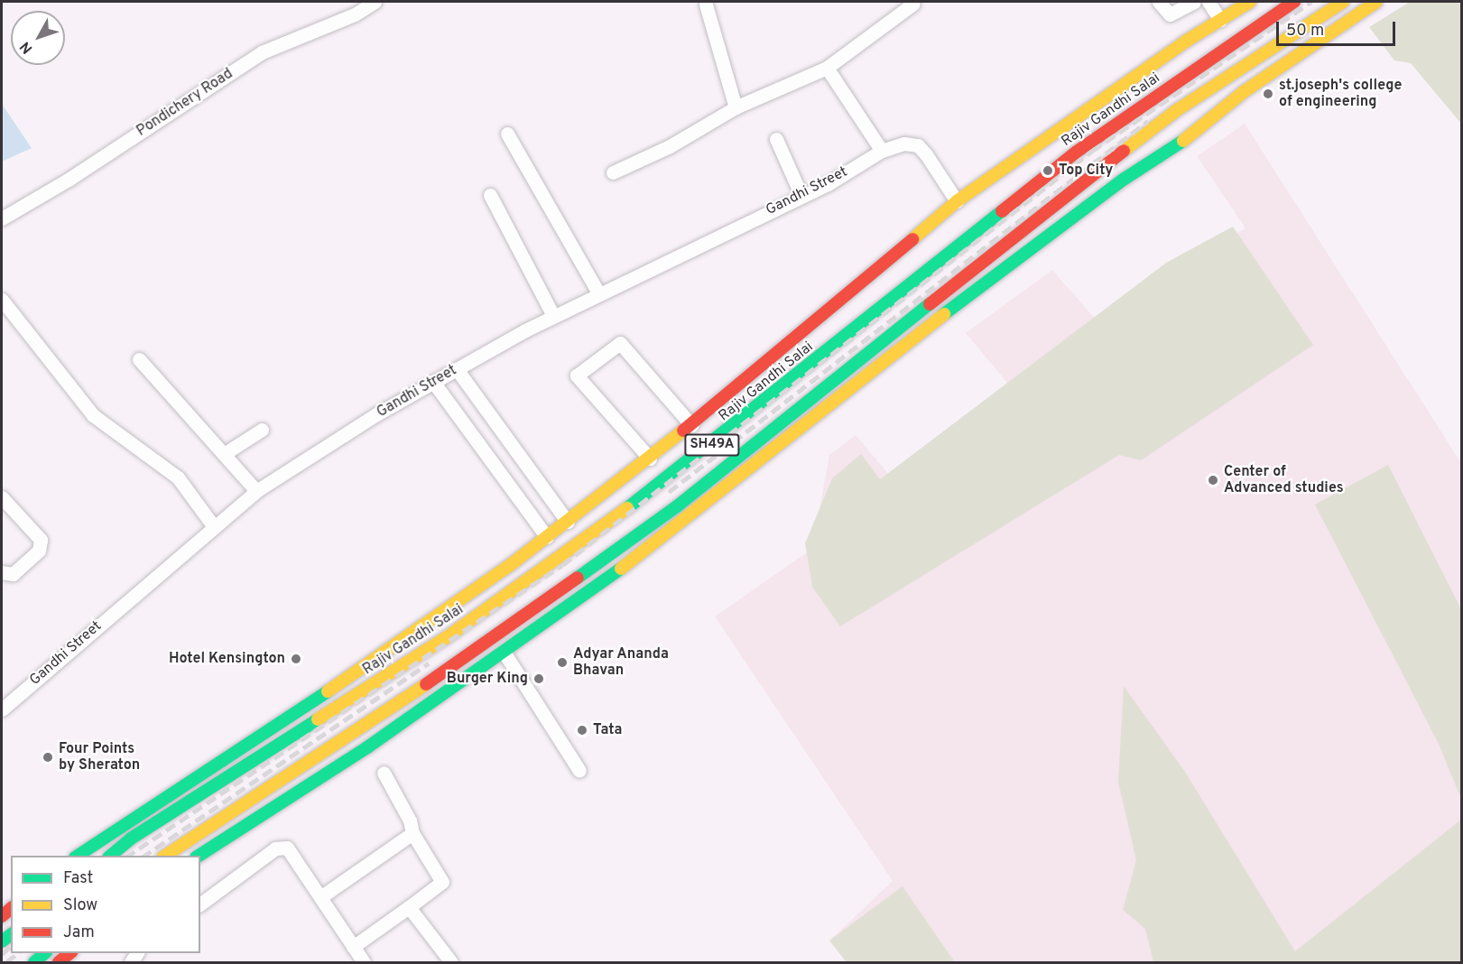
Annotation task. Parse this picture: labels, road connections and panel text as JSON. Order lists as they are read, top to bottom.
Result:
{
  "streets": {
    "main road": ["Rajiv Gandhi Salai", "SH49A"],
    "street": ["Pondichery Road", "Gandhi Street"]
  },
  "places": [
    "st.joseph's college of engineering",
    "Top City",
    "Center of Advanced studies",
    "Hotel Kensington",
    "Adyar Ananda Bhavan",
    "Burger King",
    "Tata",
    "Four Points by Sheraton"
  ],
  "legend": ["Fast", "Slow", "Jam"],
  "scale_bar": "50 m",
  "north": "bottom left"
}
